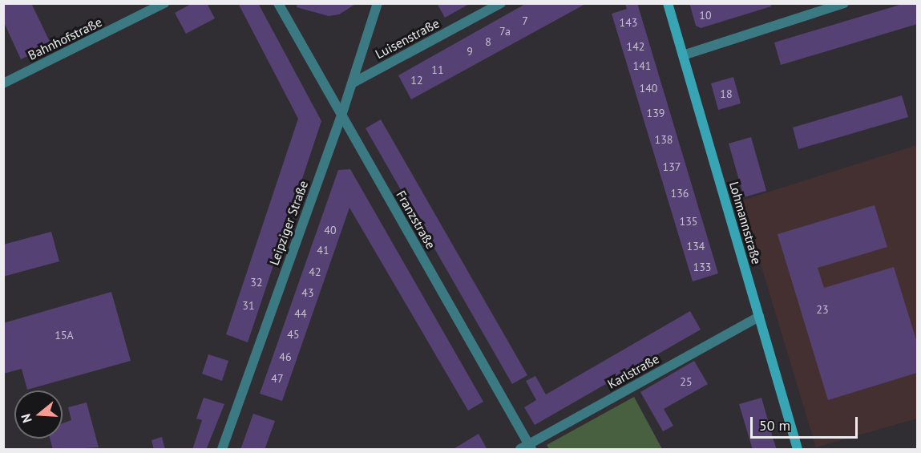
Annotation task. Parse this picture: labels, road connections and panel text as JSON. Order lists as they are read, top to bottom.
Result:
{
  "streets": {
    "main road": ["Lohmannstraße"],
    "street": [
      "Bahnhofstraße",
      "Luisenstraße",
      "Franzstraße",
      "Leipziger Straße",
      "Karlstraße"
    ]
  },
  "crossings": [
    ["Luisenstraße", "Leipziger Straße"],
    ["Franzstraße", "Leipziger Straße"],
    ["Franzstraße", "Karlstraße"],
    ["Lohmannstraße", "Karlstraße"]
  ],
  "house_numbers": [
    "10",
    "7",
    "143",
    "7a",
    "8",
    "142",
    "9",
    "141",
    "11",
    "12",
    "140",
    "18",
    "139",
    "138",
    "137",
    "136",
    "135",
    "40",
    "134",
    "41",
    "133",
    "42",
    "32",
    "43",
    "31",
    "23",
    "44",
    "45",
    "15A",
    "46",
    "47",
    "25"
  ],
  "scale_bar": "50 m",
  "north": "left"
}
